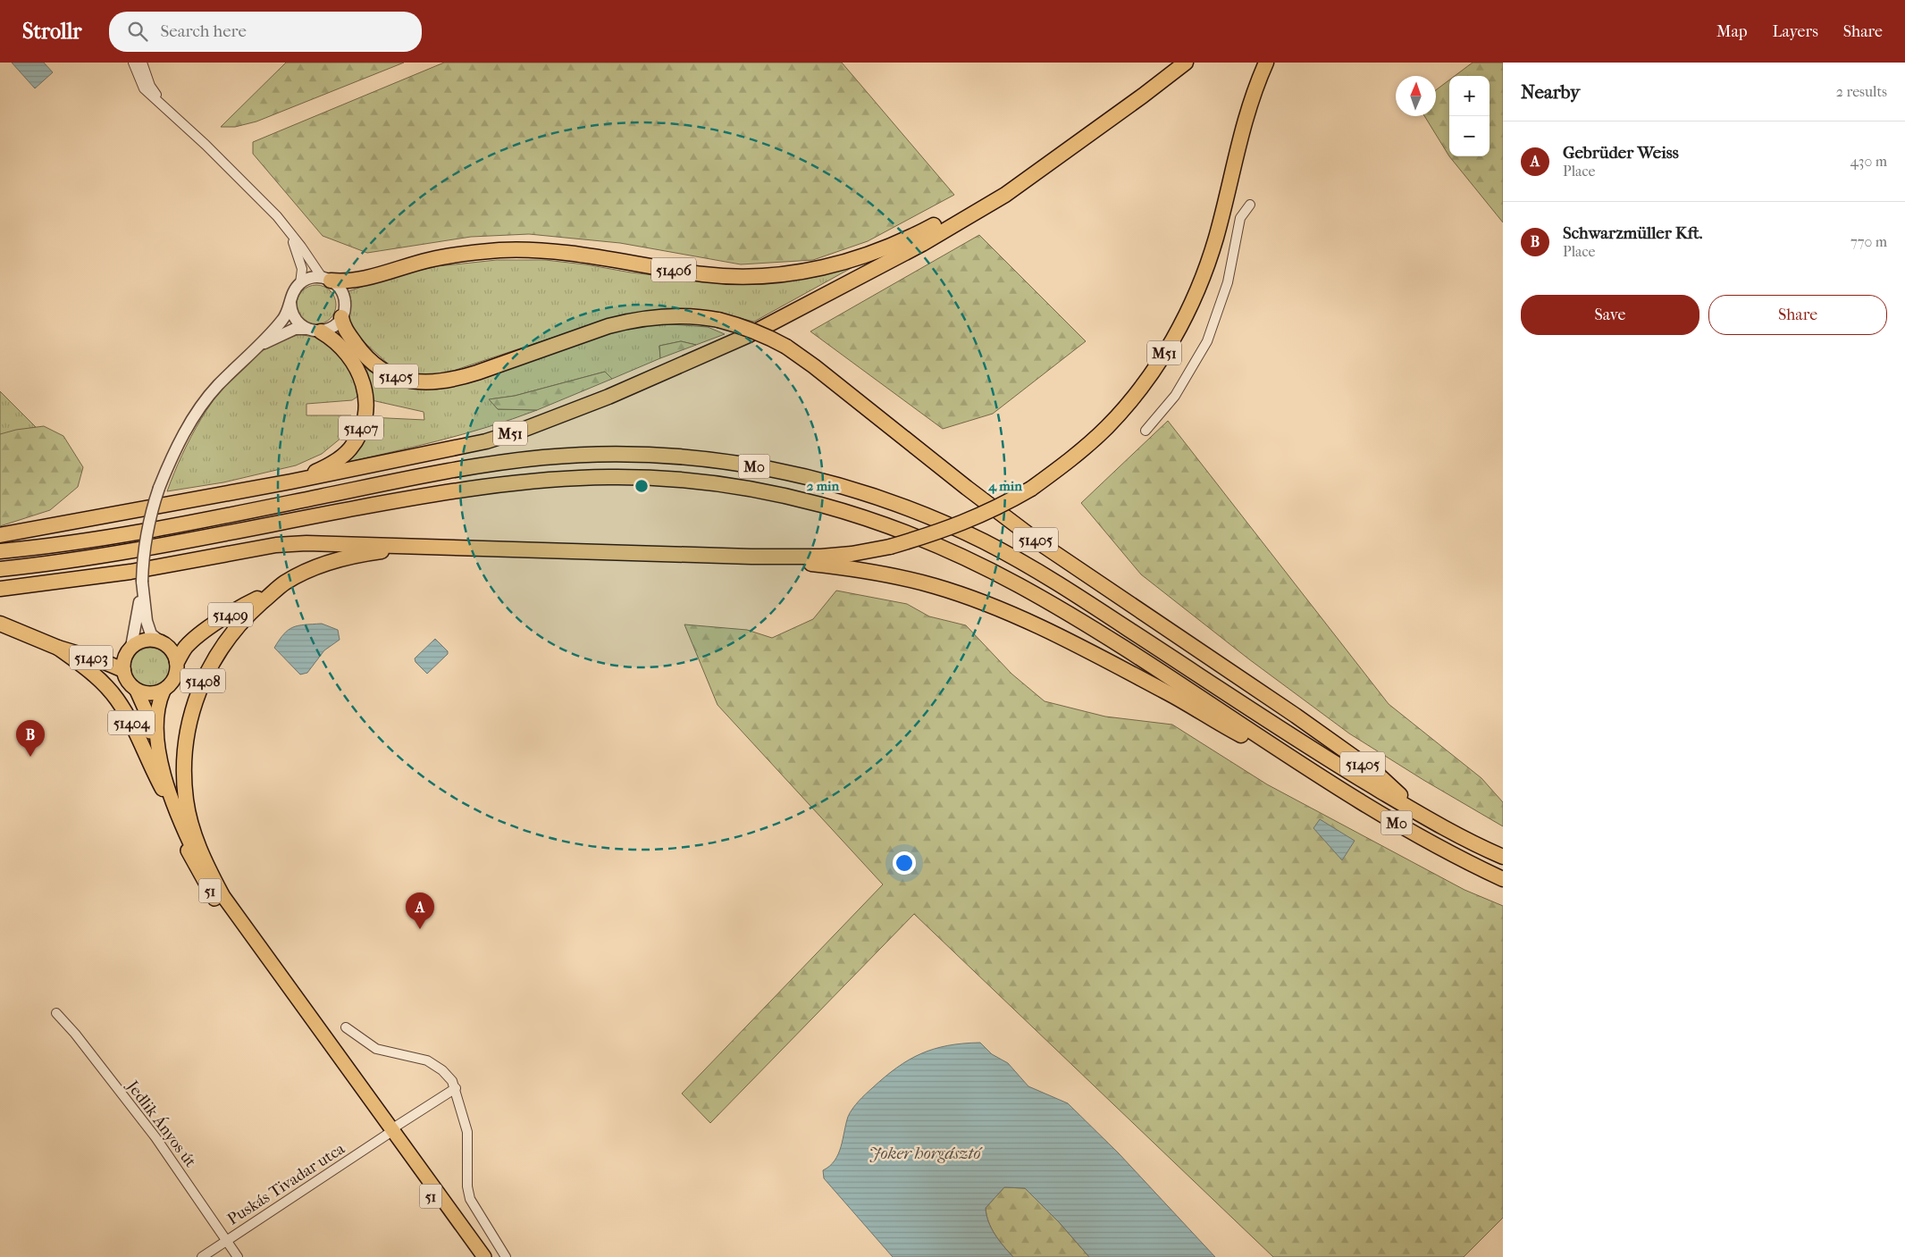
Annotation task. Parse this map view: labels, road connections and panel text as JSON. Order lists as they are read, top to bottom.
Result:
{
  "streets": {
    "highway": [
      "51406",
      "M51",
      "51405",
      "51407",
      "M0",
      "51409",
      "51403",
      "51408",
      "51404"
    ],
    "main road": ["51"],
    "street": ["Jedlik Ányos út", "Puskás Tivadar utca"]
  },
  "crossings": [
    ["51406", "M51"],
    ["51406", "51405"],
    ["51406", "51407"],
    ["M51", "51407"],
    ["51405", "51407"],
    ["51405", "M0"],
    ["51409", "51403"],
    ["51409", "51408"],
    ["51409", "51"],
    ["51403", "51404"],
    ["51403", "51"],
    ["51408", "51"],
    ["51404", "51"],
    ["51", "Puskás Tivadar utca"],
    ["Jedlik Ányos út", "Puskás Tivadar utca"]
  ],
  "water": ["Joker horgásztó"],
  "north": "top",
  "page": {
    "header": "Strollr",
    "search": "Search here",
    "nav": ["Map", "Layers", "Share"],
    "heading": ["Nearby", "2 results"],
    "map_buttons": ["+", "−"],
    "list": [
      {
        "mark": "A",
        "name": "Gebrüder Weiss",
        "note": "Place",
        "value": "430 m"
      },
      {
        "mark": "B",
        "name": "Schwarzmüller Kft.",
        "note": "Place",
        "value": "770 m"
      }
    ],
    "buttons": ["Save", "Share"],
    "pins": ["B", "A"]
  },
  "rings": ["2 min", "4 min"]
}
